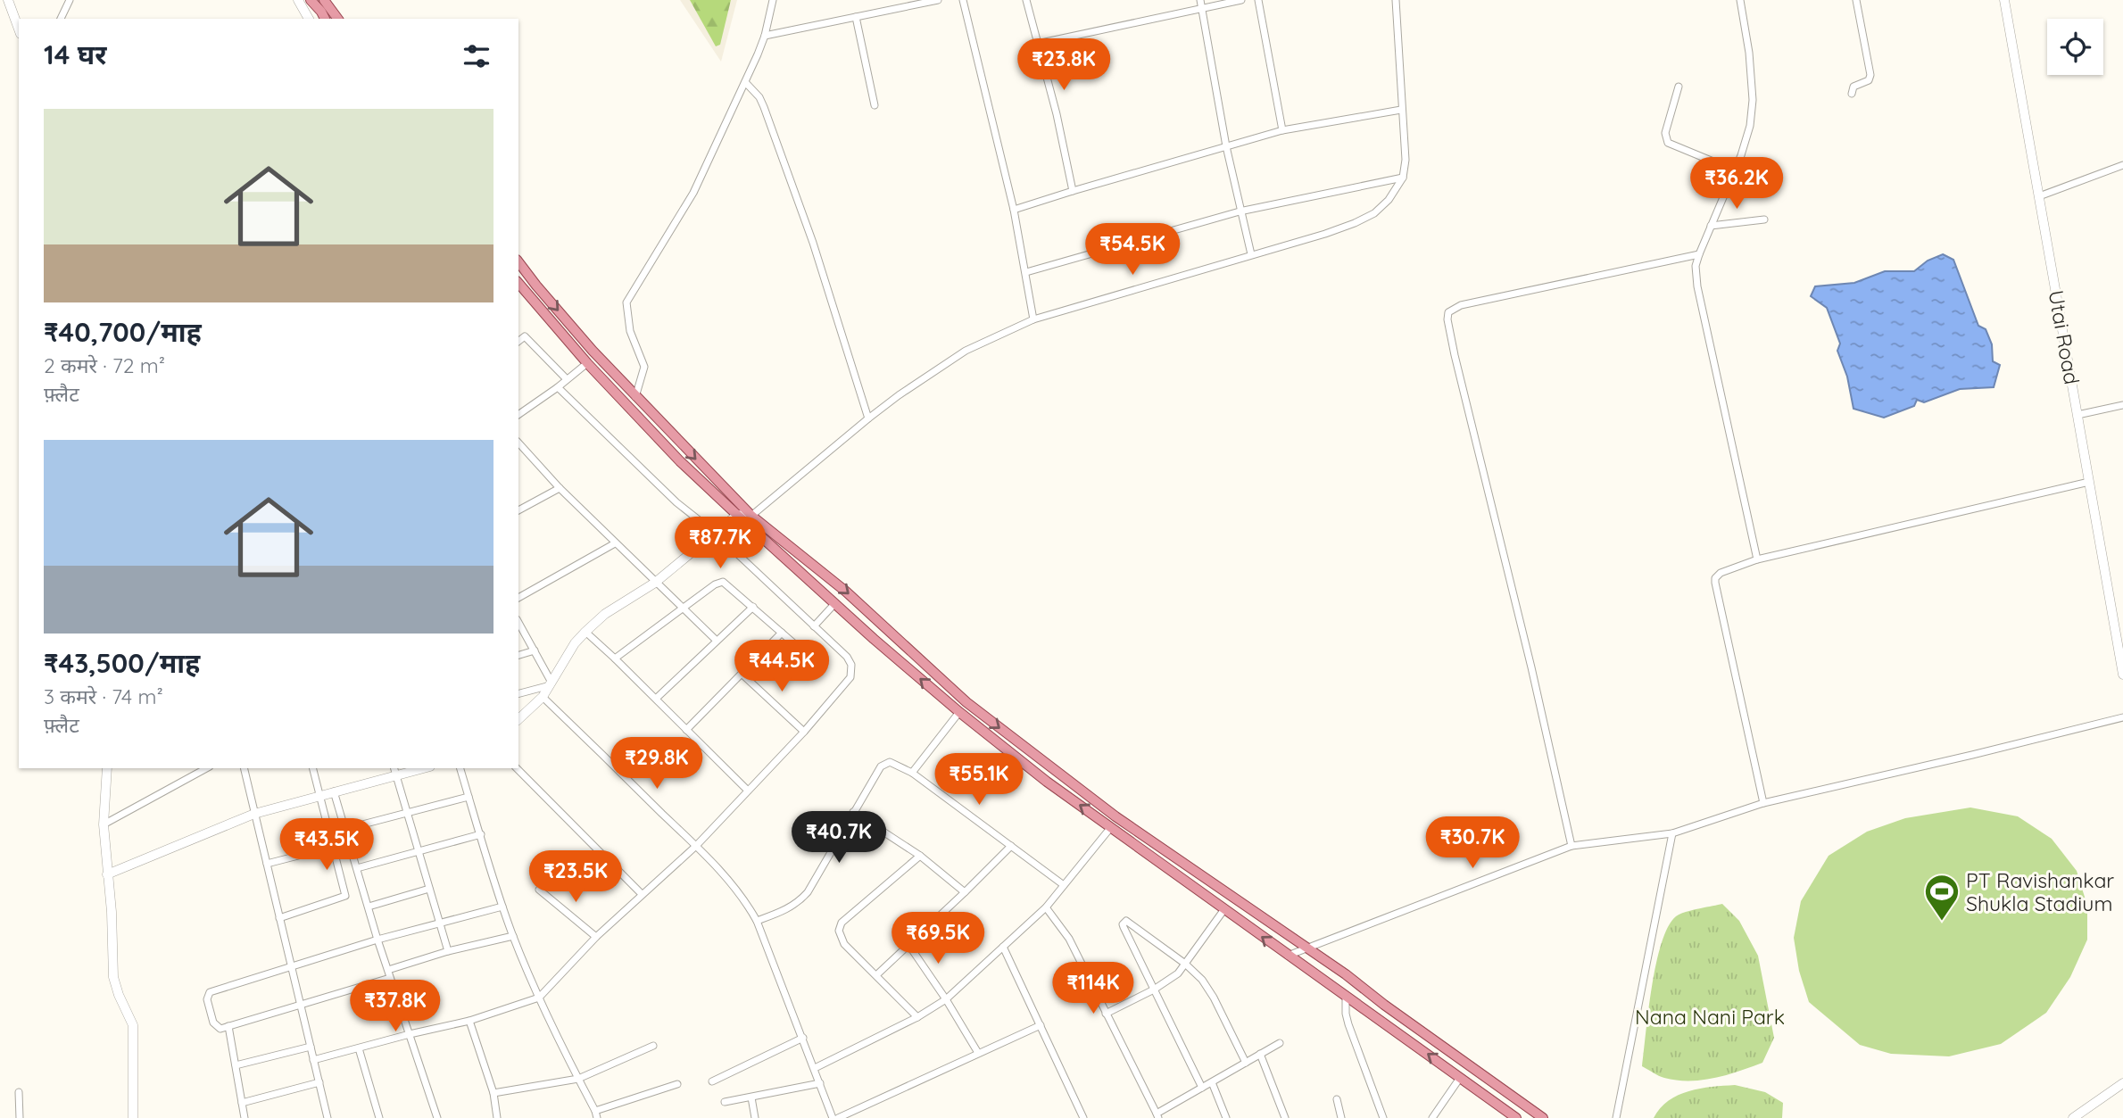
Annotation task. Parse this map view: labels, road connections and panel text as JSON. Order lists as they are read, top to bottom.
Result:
{
  "streets": {
    "street": ["Utai Road"]
  },
  "parks": ["Nana Nani Park"],
  "places": {
    "sports": ["PT Ravishankar Shukla Stadium"]
  },
  "page": {
    "heading": "14 घर",
    "price": [
      "₹23.8K",
      "₹36.2K",
      "₹54.5K",
      "₹87.7K",
      "₹44.5K",
      "₹29.8K",
      "₹55.1K",
      "₹40.7K",
      "₹30.7K",
      "₹43.5K",
      "₹23.5K",
      "₹69.5K",
      "₹114K",
      "₹37.8K"
    ],
    "list": [
      {
        "name": "₹40,700/माह",
        "note": "2 कमरे · 72 m² · फ़्लैट"
      },
      {
        "name": "₹43,500/माह",
        "note": "3 कमरे · 74 m² · फ़्लैट"
      }
    ]
  }
}
